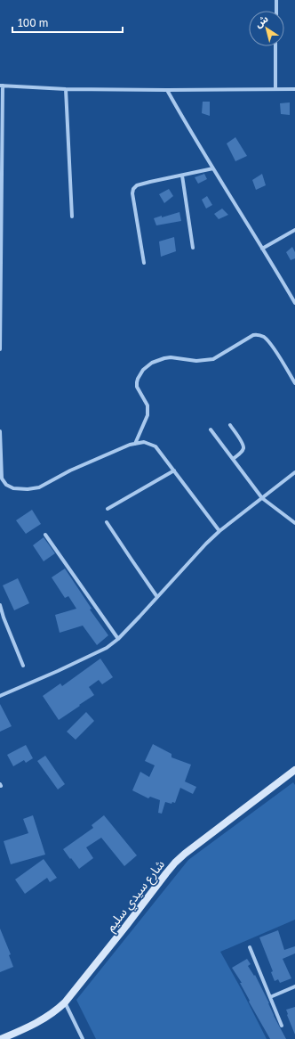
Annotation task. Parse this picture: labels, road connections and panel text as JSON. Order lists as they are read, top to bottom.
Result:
{
  "streets": {
    "main road": ["شارع سيدي سليم"]
  },
  "scale_bar": "100 m",
  "north": "top left"
}
